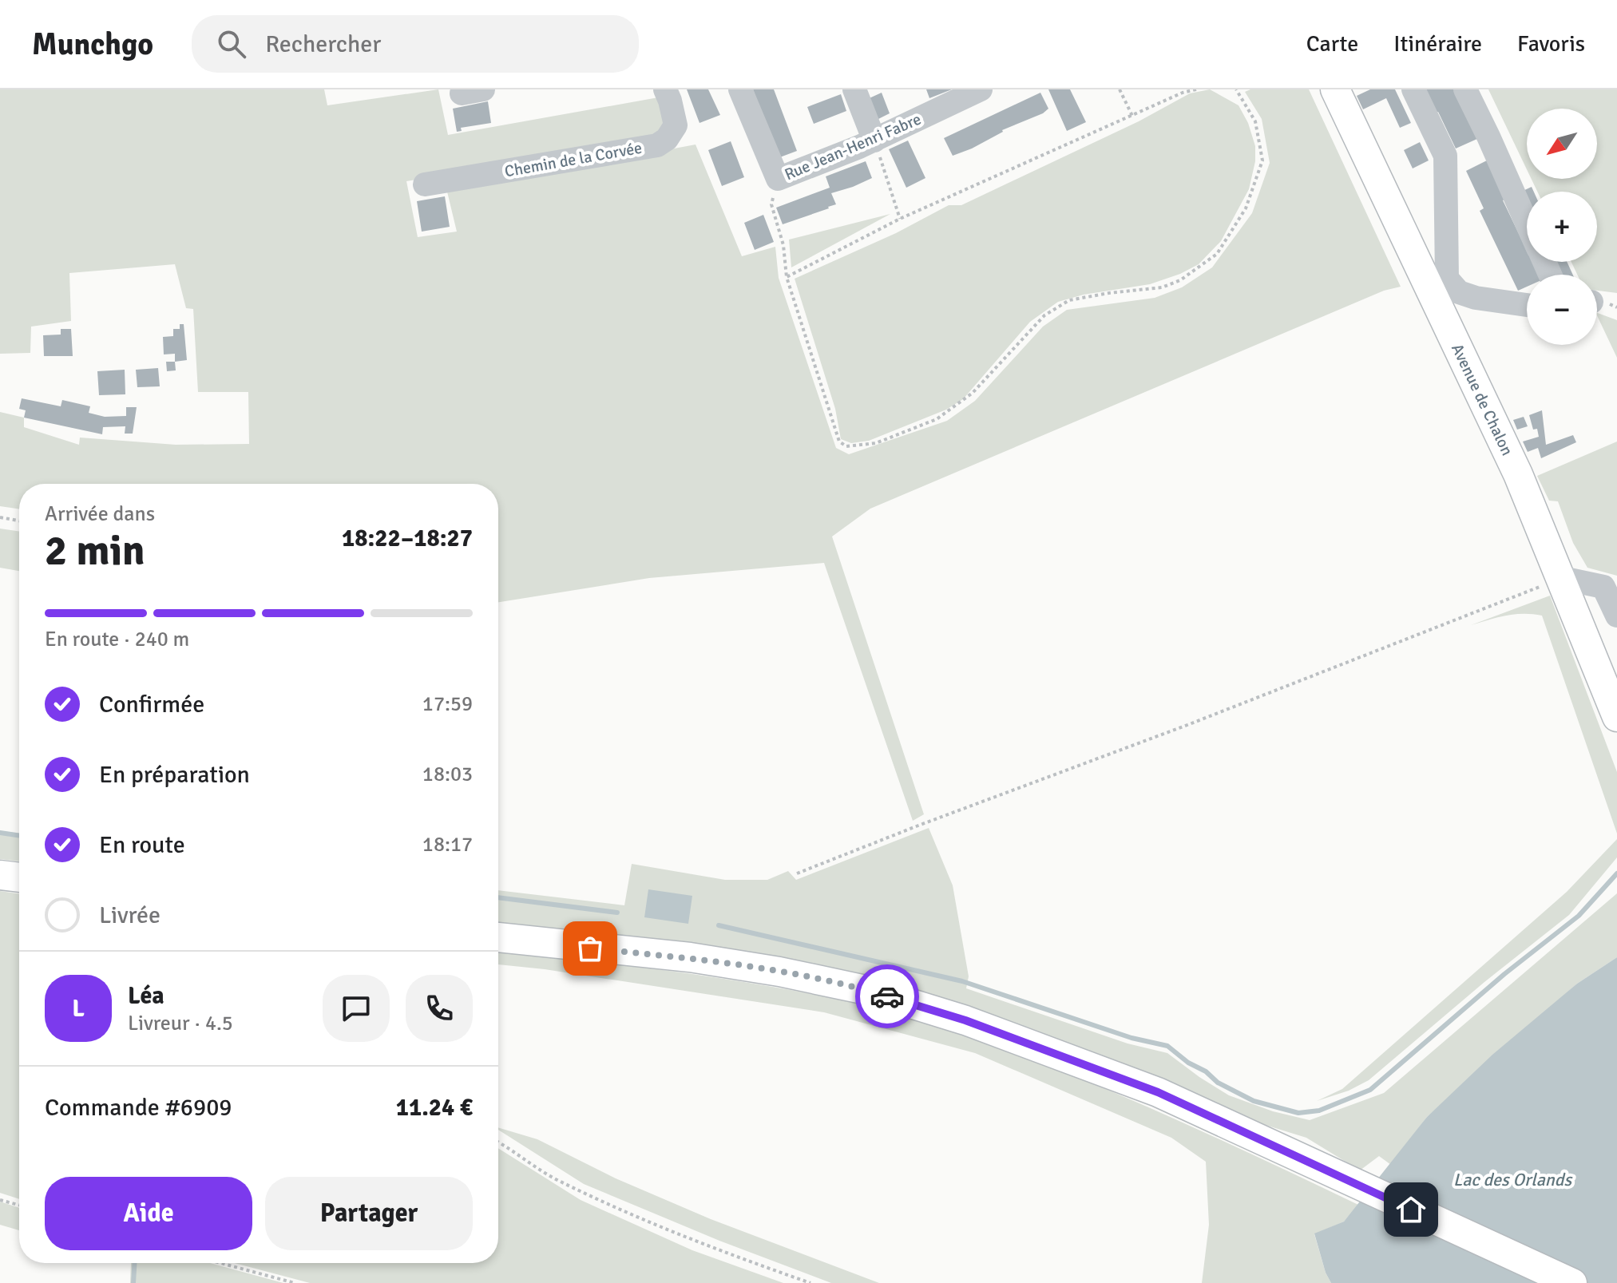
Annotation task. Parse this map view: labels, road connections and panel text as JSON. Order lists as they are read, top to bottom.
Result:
{
  "streets": {
    "main road": ["Avenue de Chalon"],
    "street": ["Rue Jean-Henri Fabre", "Chemin de la Corvée"]
  },
  "water": ["Lac des Orlands"],
  "north": "bottom left",
  "page": {
    "header": "Munchgo",
    "search": "Rechercher",
    "nav": ["Carte", "Itinéraire", "Favoris"],
    "map_buttons": ["+", "−"],
    "heading": ["2 min", "Arrivée dans", "18:22–18:27"],
    "panel": [
      "Léa",
      "Livreur · 4.5",
      "Commande #6909",
      "11.24 €"
    ],
    "bar": "En route · 240 m",
    "list": [
      ["Confirmée", "17:59"],
      ["En préparation", "18:03"],
      ["En route", "18:17"],
      "Livrée"
    ],
    "round": "L",
    "buttons": ["Aide", "Partager"]
  }
}
